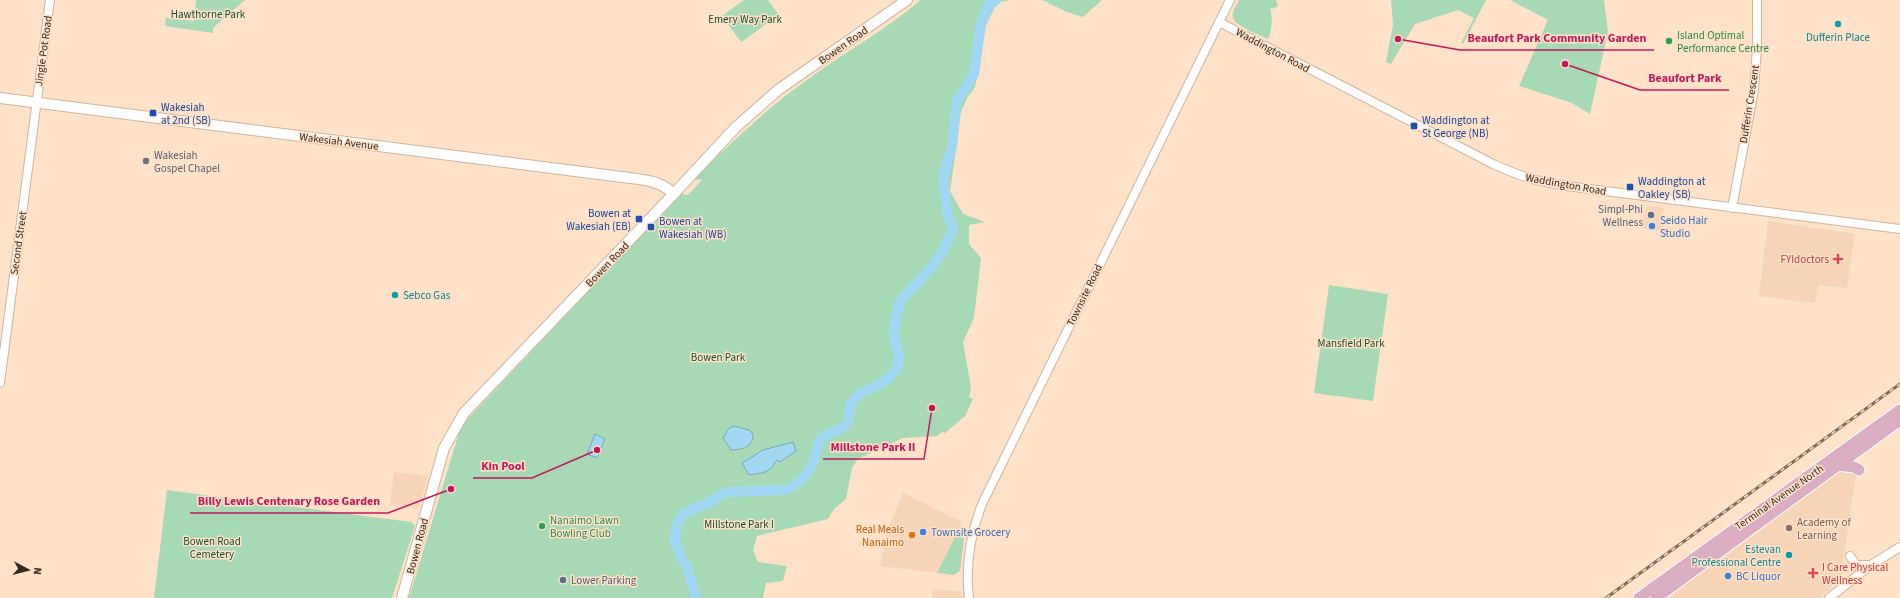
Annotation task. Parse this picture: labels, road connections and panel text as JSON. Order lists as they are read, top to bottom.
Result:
{
  "streets": {
    "main road": ["Bowen Road", "Wakesiah Avenue", "Terminal Avenue North"],
    "street": [
      "Waddington Road",
      "Jingle Pot Road",
      "Dufferin Crescent",
      "Second Street",
      "Townsite Road"
    ]
  },
  "crossings": [
    ["Bowen Road", "Wakesiah Avenue"],
    ["Waddington Road", "Dufferin Crescent"],
    ["Waddington Road", "Townsite Road"],
    ["Jingle Pot Road", "Wakesiah Avenue"],
    ["Jingle Pot Road", "Second Street"],
    ["Wakesiah Avenue", "Second Street"]
  ],
  "parks": [
    "Hawthorne Park",
    "Emery Way Park",
    "Mansfield Park",
    "Bowen Park",
    "Millstone Park I",
    "Bowen Road Cemetery"
  ],
  "places": {
    "other": [
      "Dufferin Place",
      "Beaufort Park Community Garden",
      "Island Optimal Performance Centre",
      "Beaufort Park",
      "Wakesiah Gospel Chapel",
      "Simpl-Phi Wellness",
      "Seido Hair Studio",
      "Sebco Gas",
      "Millstone Park II",
      "Kin Pool",
      "Billy Lewis Centenary Rose Garden",
      "Nanaimo Lawn Bowling Club",
      "Academy of Learning",
      "Townsite Grocery",
      "Real Meals Nanaimo",
      "Estevan Professional Centre",
      "BC Liquor",
      "Lower Parking"
    ],
    "transit": [
      "Wakesiah at 2nd (SB)",
      "Waddington at St George (NB)",
      "Waddington at Oakley (SB)",
      "Bowen at Wakesiah (EB)",
      "Bowen at Wakesiah (WB)"
    ],
    "health": ["FYIdoctors", "I Care Physical Wellness"]
  },
  "north": "right"
}
